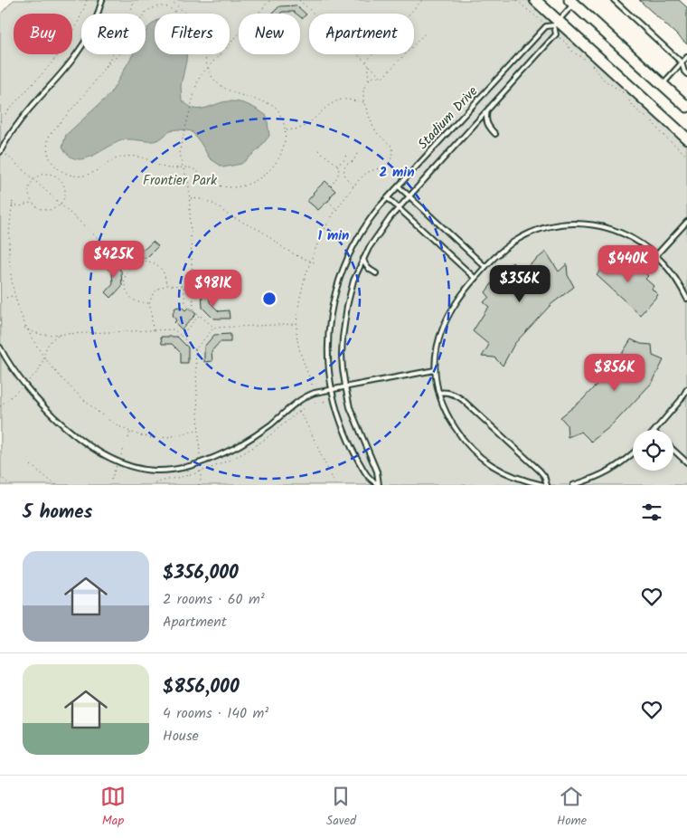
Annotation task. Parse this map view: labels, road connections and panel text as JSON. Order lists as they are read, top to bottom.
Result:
{
  "streets": {
    "lane": ["Stadium Drive"]
  },
  "parks": ["Frontier Park"],
  "page": {
    "chip": [
      "Buy",
      "Rent",
      "Filters",
      "New",
      "Apartment"
    ],
    "price": [
      "$425K",
      "$440K",
      "$356K",
      "$981K",
      "$856K"
    ],
    "heading": "5 homes",
    "list": [
      {
        "name": "$356,000",
        "note": "2 rooms · 60 m² · Apartment"
      },
      {
        "name": "$856,000",
        "note": "4 rooms · 140 m² · House"
      }
    ],
    "tabs": ["Map", "Saved", "Home"]
  },
  "rings": ["2 min", "1 min"]
}
